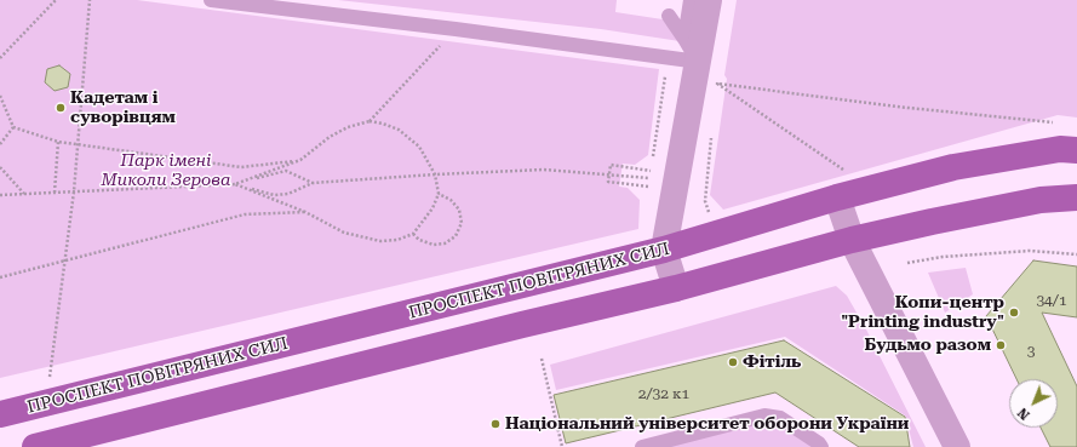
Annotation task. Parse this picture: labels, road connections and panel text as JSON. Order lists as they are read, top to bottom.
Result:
{
  "streets": {
    "main road": ["ПРОСПЕКТ ПОВІТРЯНИХ СИЛ"]
  },
  "parks": ["Парк імені Миколи Зерова"],
  "places": [
    "Кадетам і суворівцям",
    "Копи-центр \"Printing industry\"",
    "Будьмо разом",
    "Фітіль",
    "Національний університет оборони України"
  ],
  "house_numbers": ["34/1", "3", "2/32 к1"],
  "north": "bottom left"
}
